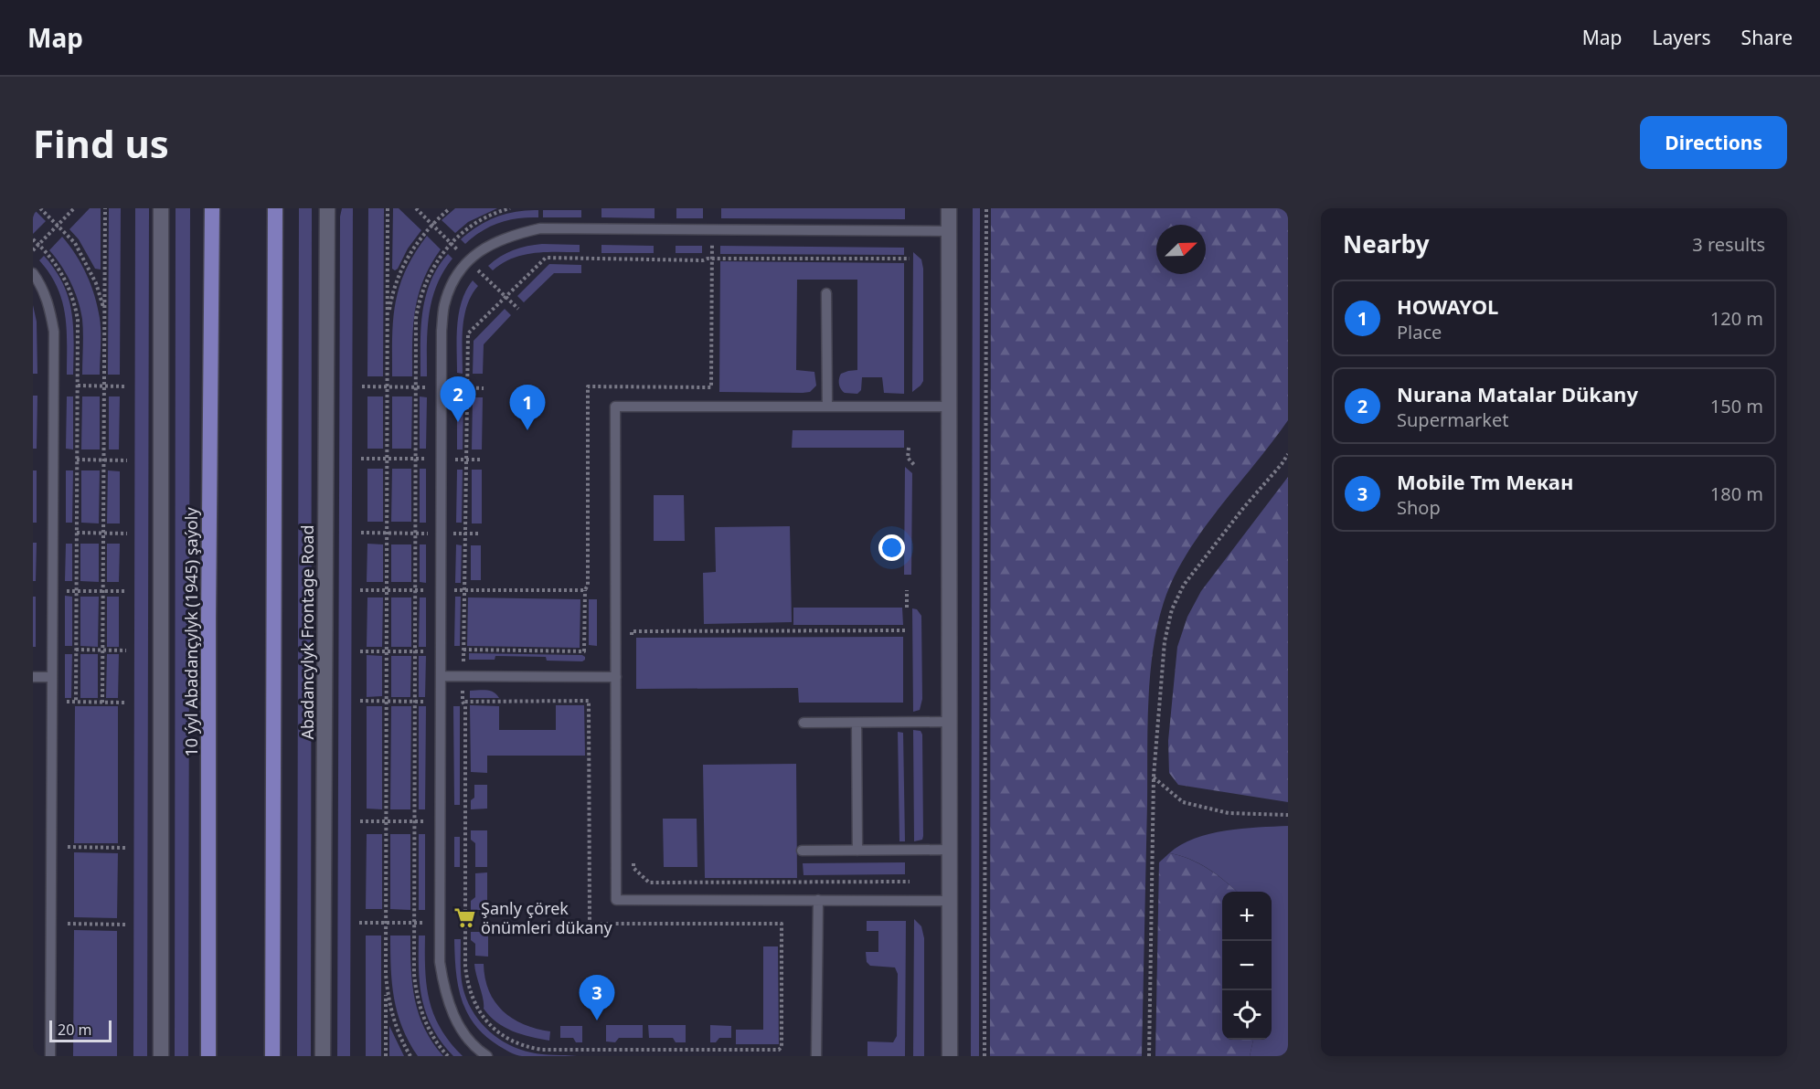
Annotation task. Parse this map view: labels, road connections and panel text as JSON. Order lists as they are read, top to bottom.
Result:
{
  "streets": {
    "main road": ["10 ýyl Abadançylyk (1945) şaýoly"],
    "street": ["Abadancylyk Frontage Road"]
  },
  "places": {
    "supermarket": ["Şanly çörek önümleri dükany"]
  },
  "scale_bar": "20 m",
  "north": "top right",
  "page": {
    "header": "Map",
    "nav": ["Map", "Layers", "Share"],
    "buttons": "Directions",
    "title": "Find us",
    "heading": ["Nearby", "3 results"],
    "list": [
      {
        "mark": "1",
        "name": "HOWAYOL",
        "note": "Place",
        "value": "120 m"
      },
      {
        "mark": "2",
        "name": "Nurana Matalar Dükany",
        "note": "Supermarket",
        "value": "150 m"
      },
      {
        "mark": "3",
        "name": "Mobile Tm Мекан",
        "note": "Shop",
        "value": "180 m"
      }
    ],
    "pins": ["2", "1", "3"],
    "map_buttons": ["+", "−"],
    "scale": "20 m"
  }
}
